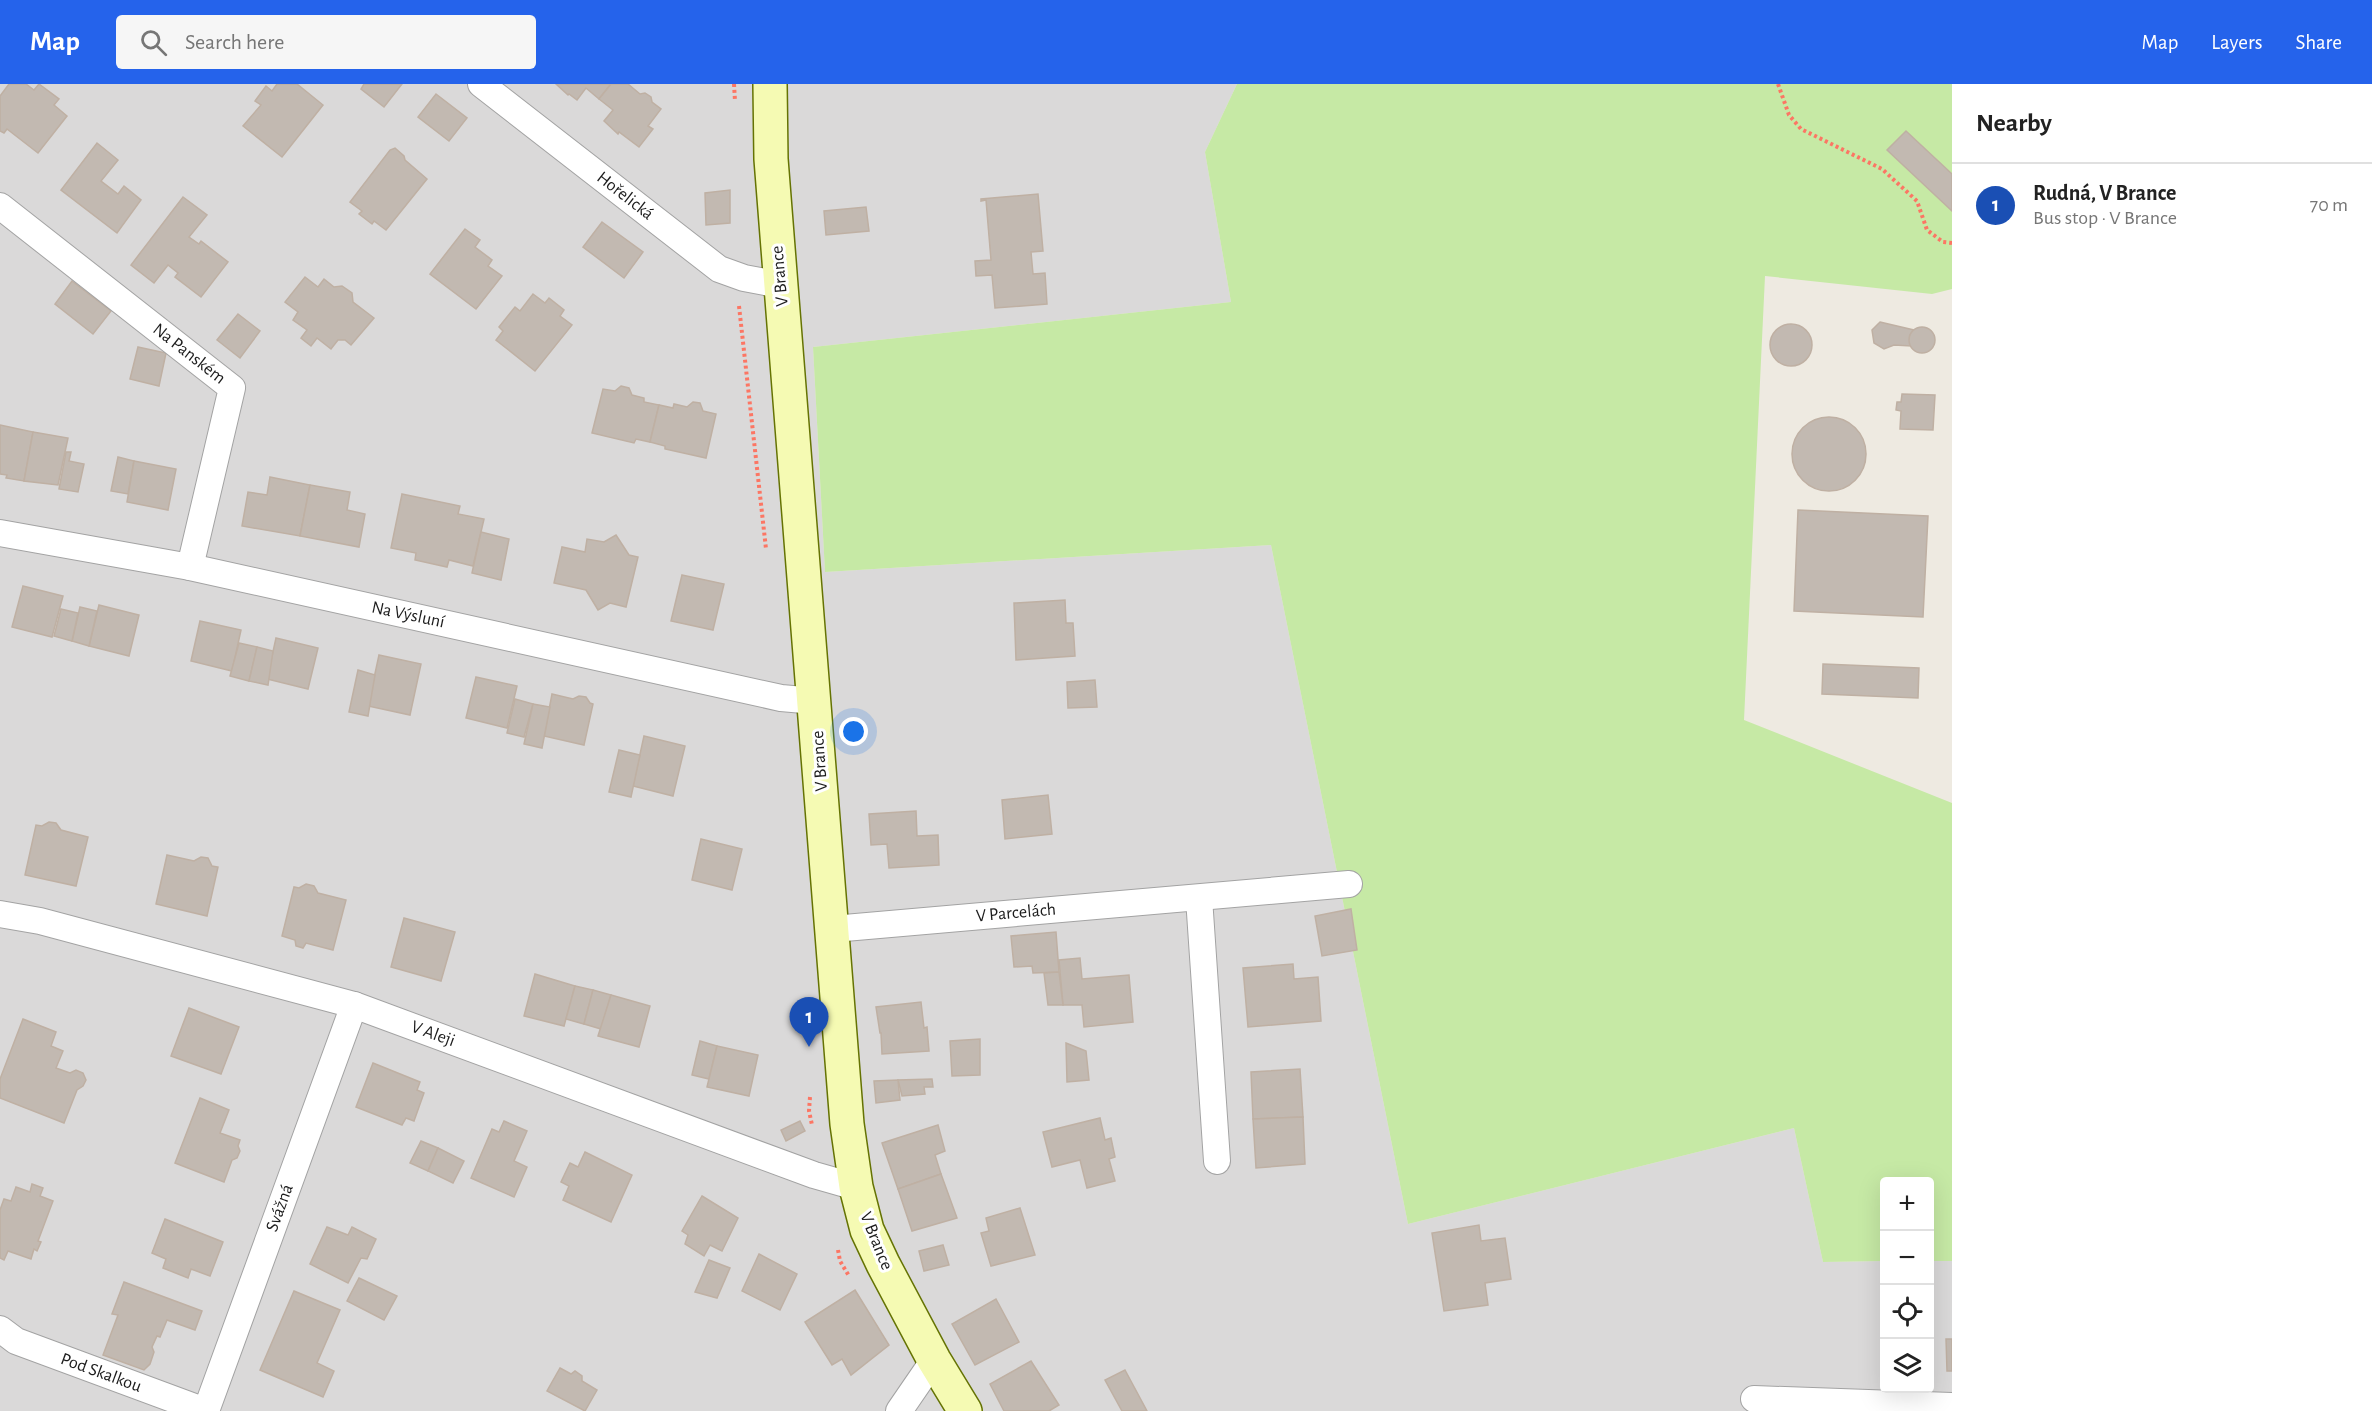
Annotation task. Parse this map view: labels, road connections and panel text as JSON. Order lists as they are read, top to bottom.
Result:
{
  "streets": {
    "main road": ["V Brance"],
    "street": [
      "Hořelická",
      "Na Panském",
      "Na Výsluní",
      "V Parcelách",
      "V Aleji",
      "Svážná",
      "Pod Skalkou"
    ]
  },
  "crossings": [
    ["Hořelická", "V Brance"],
    ["V Brance", "Na Výsluní"],
    ["V Brance", "V Parcelách"],
    ["V Brance", "V Aleji"],
    ["Na Panském", "Na Výsluní"],
    ["V Aleji", "Svážná"],
    ["Svážná", "Pod Skalkou"]
  ],
  "page": {
    "header": "Map",
    "search": "Search here",
    "nav": ["Map", "Layers", "Share"],
    "heading": "Nearby",
    "list": [
      {
        "mark": "1",
        "name": "Rudná, V Brance",
        "note": "Bus stop · V Brance",
        "value": "70 m"
      }
    ],
    "pins": "1",
    "map_buttons": ["+", "−"]
  }
}
